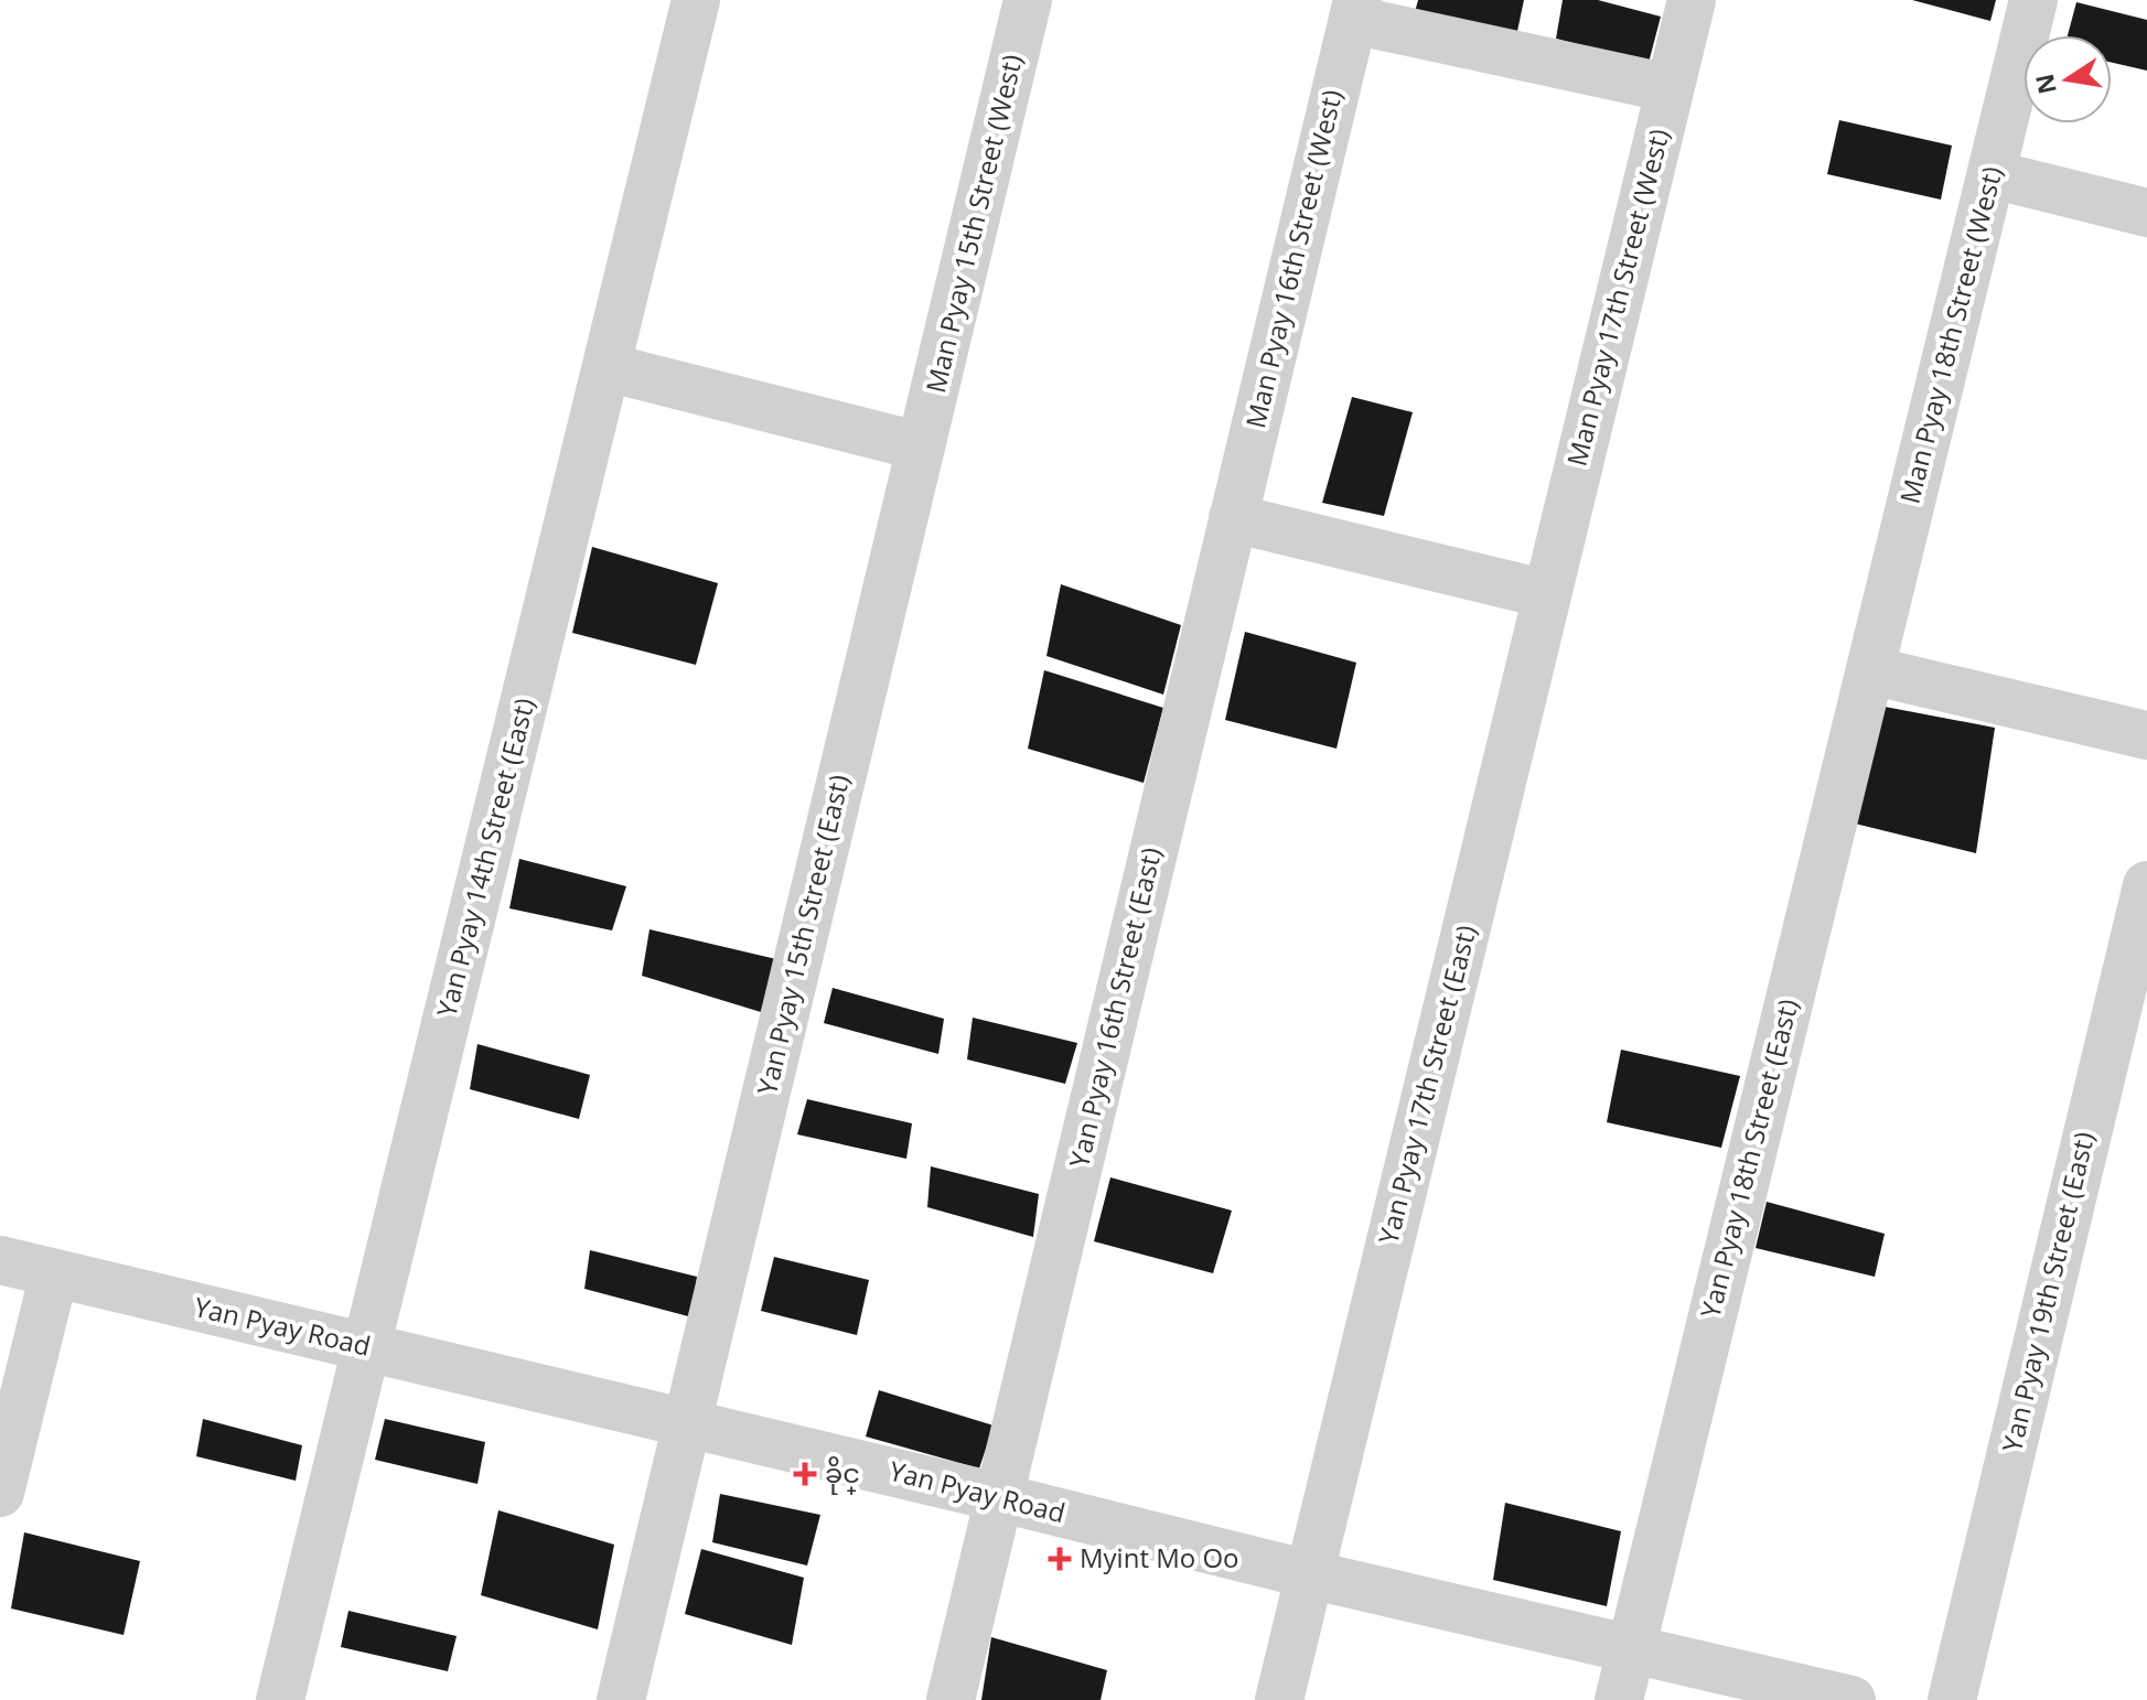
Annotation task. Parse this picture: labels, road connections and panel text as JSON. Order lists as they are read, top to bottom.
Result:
{
  "streets": {
    "street": [
      "Man Pyay 15th Street (West)",
      "Man Pyay 16th Street (West)",
      "Man Pyay 17th Street (West)",
      "Man Pyay 18th Street (West)",
      "Yan Pyay 14th Street (East)",
      "Yan Pyay 15th Street (East)",
      "Yan Pyay 16th Street (East)",
      "Yan Pyay 17th Street (East)",
      "Yan Pyay 18th Street (East)",
      "Yan Pyay 19th Street (East)",
      "Yan Pyay Road"
    ]
  },
  "crossings": [
    ["Man Pyay 15th Street (West)", "Yan Pyay 15th Street (East)"],
    ["Man Pyay 16th Street (West)", "Yan Pyay 16th Street (East)"],
    ["Man Pyay 17th Street (West)", "Yan Pyay 17th Street (East)"],
    ["Man Pyay 18th Street (West)", "Yan Pyay 18th Street (East)"],
    ["Yan Pyay 14th Street (East)", "Yan Pyay Road"],
    ["Yan Pyay 15th Street (East)", "Yan Pyay Road"],
    ["Yan Pyay 16th Street (East)", "Yan Pyay Road"],
    ["Yan Pyay 17th Street (East)", "Yan Pyay Road"],
    ["Yan Pyay 18th Street (East)", "Yan Pyay Road"]
  ],
  "places": {
    "health": ["ခိုင္", "Myint Mo Oo"]
  },
  "north": "left"
}
